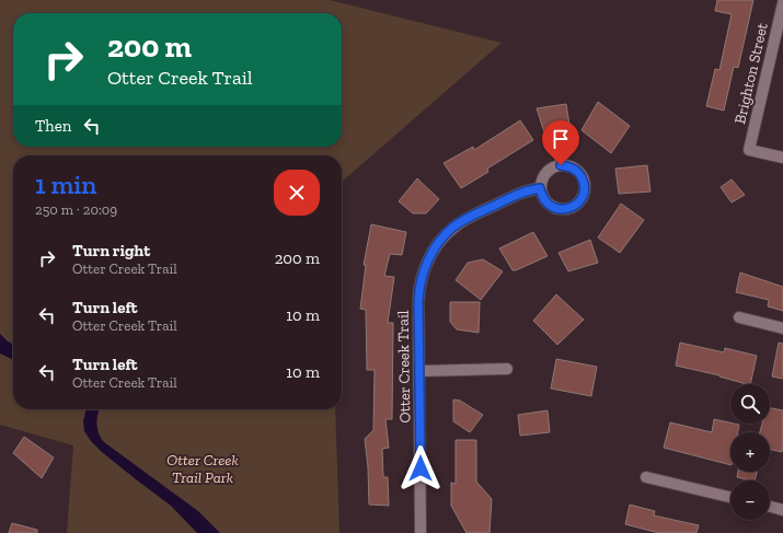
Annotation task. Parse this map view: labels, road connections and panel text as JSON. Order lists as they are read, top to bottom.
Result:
{
  "streets": {
    "street": ["Brighton Street", "Otter Creek Trail"]
  },
  "parks": ["Otter Creek Trail Park"],
  "page": {
    "turn": ["200 m", "Otter Creek Trail"],
    "then": "Then",
    "heading": ["1 min", "250 m · 20:09"],
    "list": [
      {
        "name": "Turn right",
        "note": "Otter Creek Trail",
        "value": "200 m"
      },
      {
        "name": "Turn left",
        "note": "Otter Creek Trail",
        "value": "10 m"
      },
      {
        "name": "Turn left",
        "note": "Otter Creek Trail",
        "value": "10 m"
      }
    ],
    "map_buttons": ["+", "−"]
  }
}
